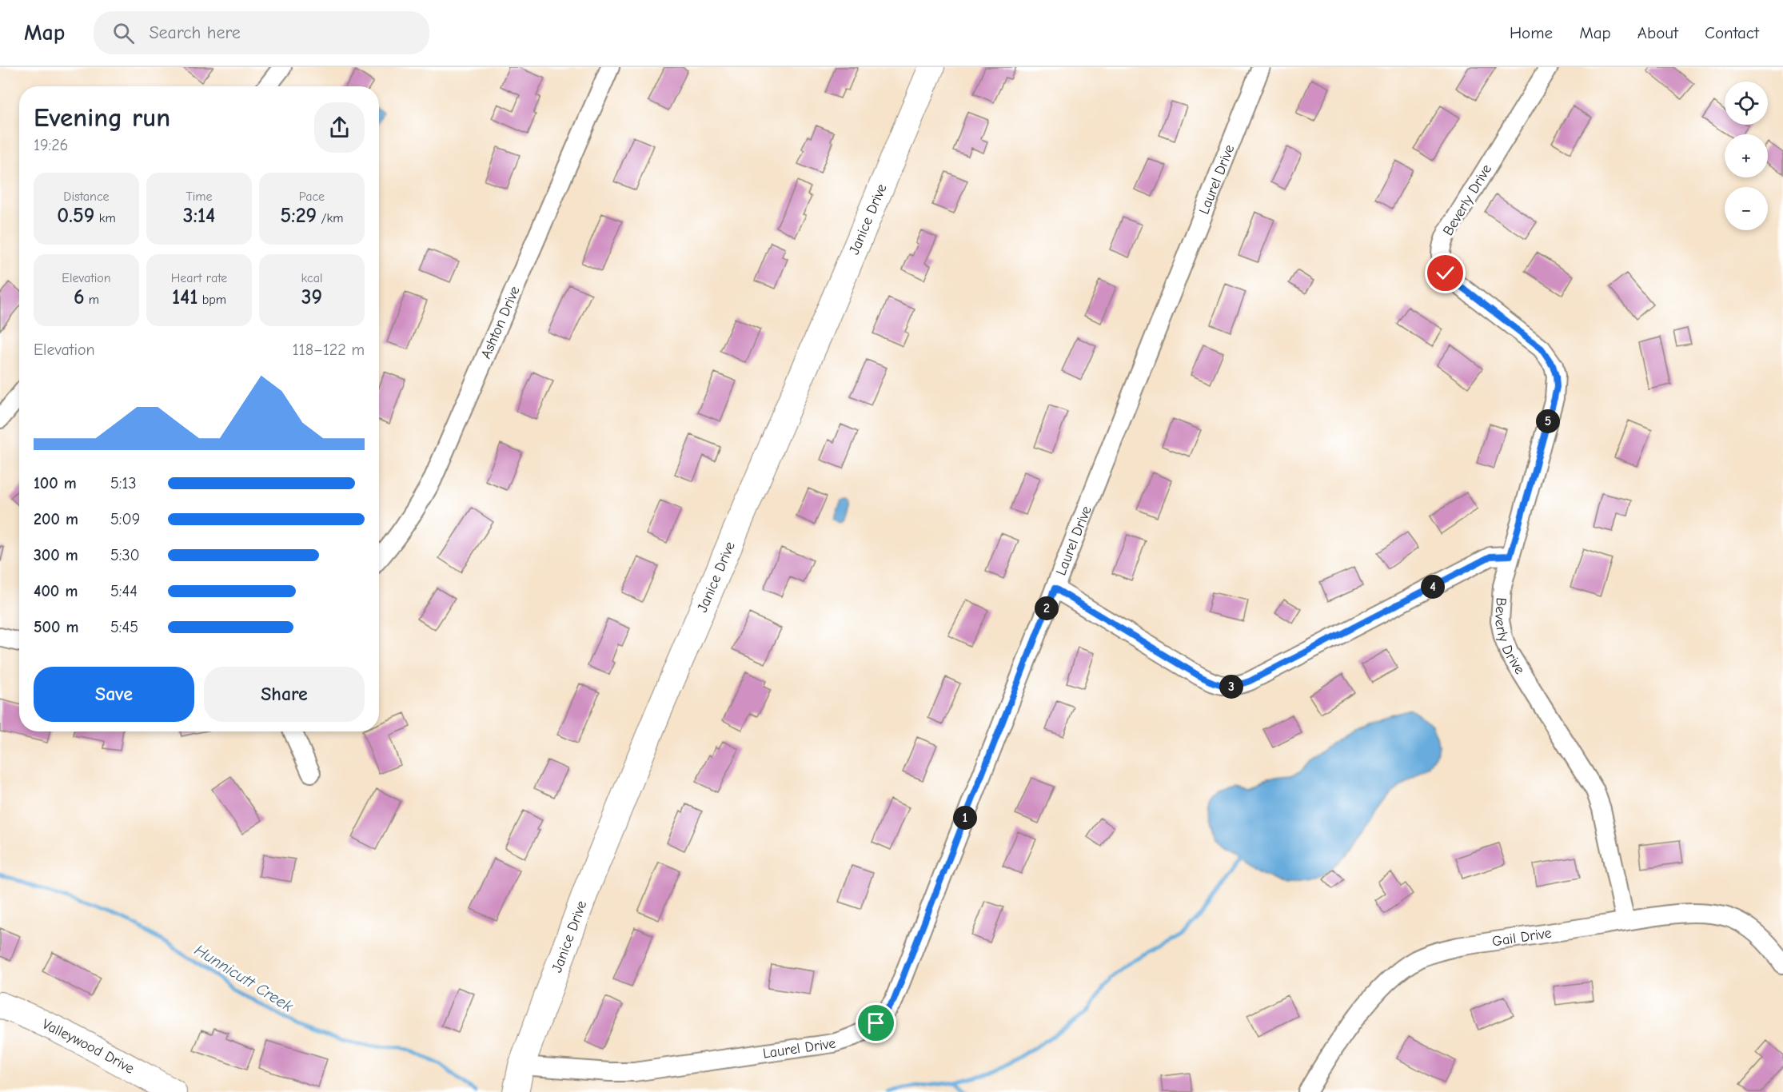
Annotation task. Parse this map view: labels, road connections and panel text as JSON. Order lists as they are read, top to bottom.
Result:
{
  "streets": {
    "street": [
      "Laurel Drive",
      "Beverly Drive",
      "Janice Drive",
      "Ashton Drive",
      "Gail Drive",
      "Valleywood Drive"
    ]
  },
  "crossings": [
    ["Laurel Drive", "Janice Drive"],
    ["Beverly Drive", "Gail Drive"]
  ],
  "water": ["Hunnicutt Creek"],
  "page": {
    "header": "Map",
    "search": "Search here",
    "nav": [
      "Home",
      "Map",
      "About",
      "Contact"
    ],
    "map_buttons": ["+", "−"],
    "heading": ["Evening run", "19:26"],
    "stats": [
      ["Distance", "0.59 km"],
      ["Time", "3:14"],
      ["Pace", "5:29 /km"],
      ["Elevation", "6 m"],
      ["Heart rate", "141 bpm"],
      ["kcal", "39"]
    ],
    "chart": ["Elevation", "118–122 m"],
    "pins": [
      "5",
      "4",
      "2",
      "3",
      "1"
    ],
    "list": [
      {
        "name": "100 m",
        "note": "5:13"
      },
      {
        "name": "200 m",
        "note": "5:09"
      },
      {
        "name": "300 m",
        "note": "5:30"
      },
      {
        "name": "400 m",
        "note": "5:44"
      },
      {
        "name": "500 m",
        "note": "5:45"
      }
    ],
    "buttons": ["Save", "Share"]
  }
}
